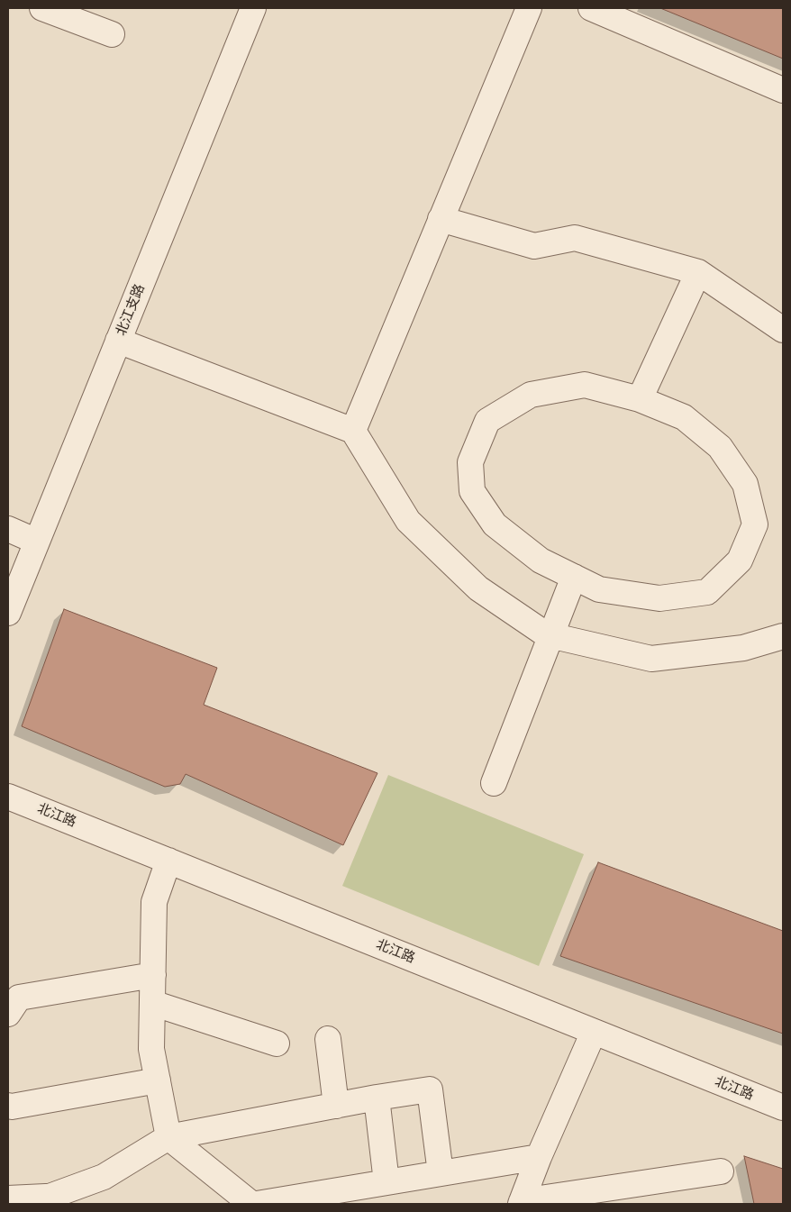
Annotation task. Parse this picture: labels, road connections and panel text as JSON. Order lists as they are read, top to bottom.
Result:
{
  "streets": {
    "street": ["北江支路", "北江路"]
  }
}
